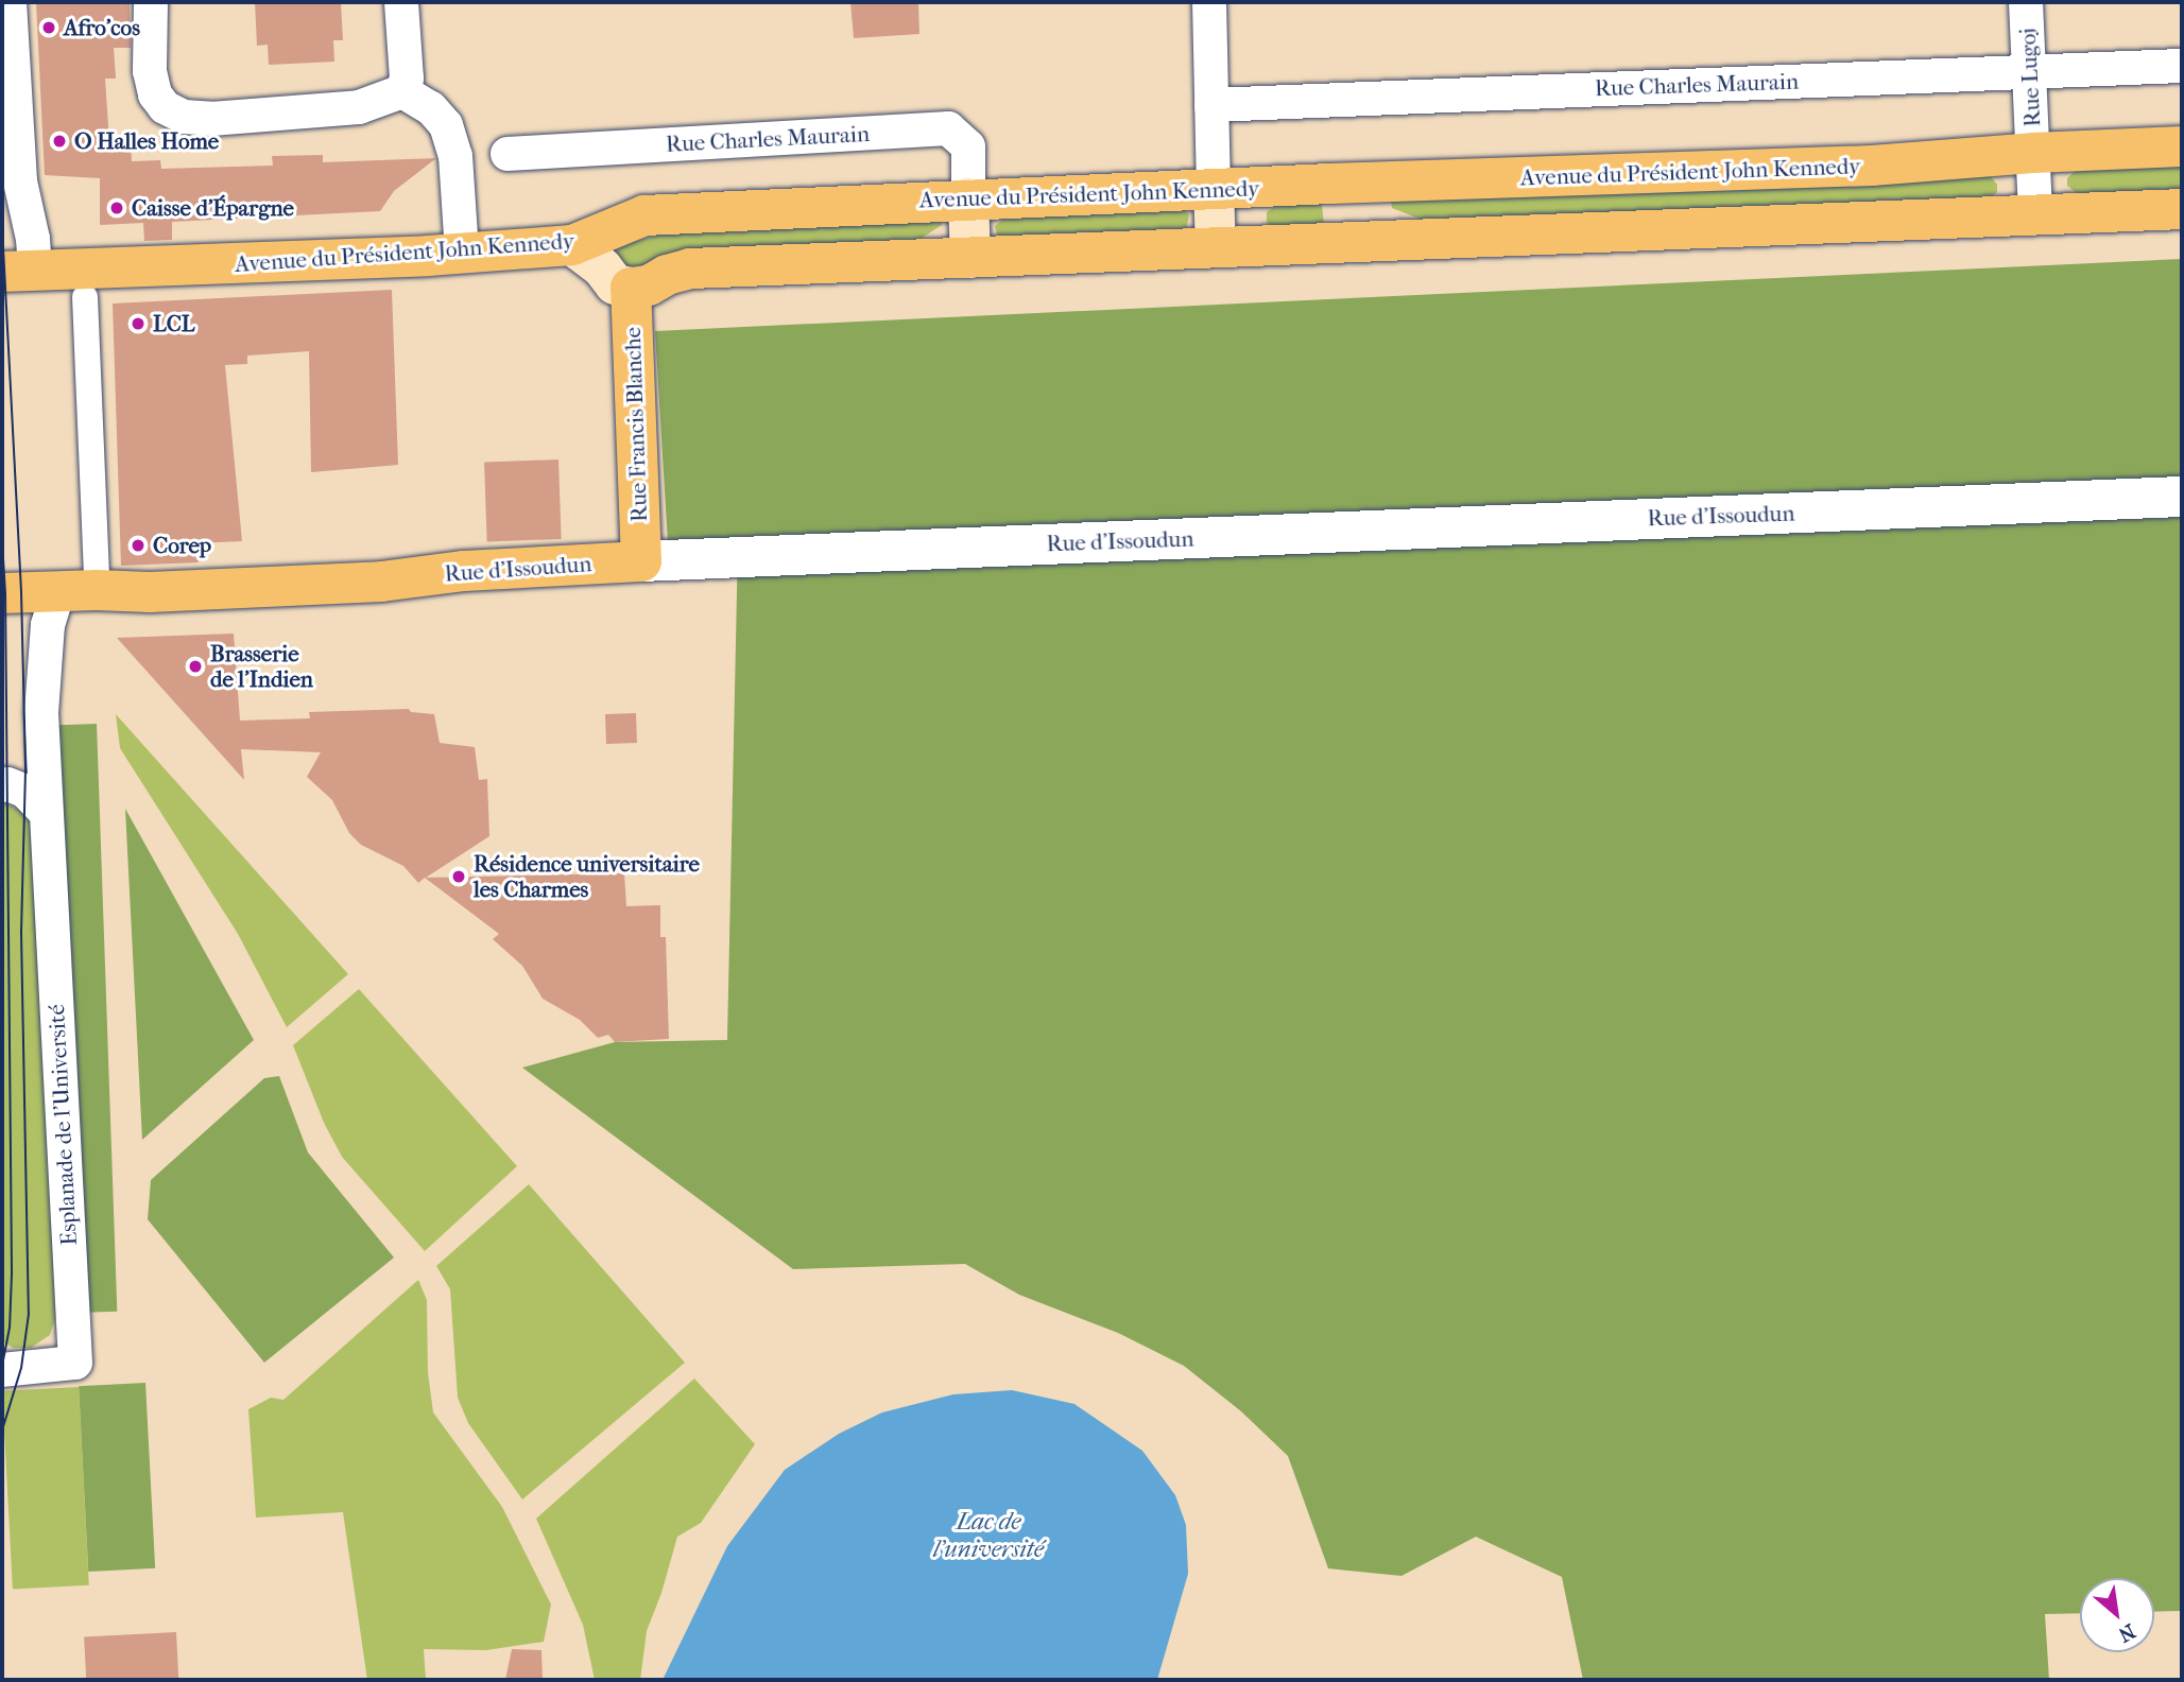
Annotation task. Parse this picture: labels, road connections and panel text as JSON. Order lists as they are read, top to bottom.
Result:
{
  "streets": {
    "main road": ["Avenue du Président John Kennedy", "Rue Francis Blanche", "Rue d'Issoudun"],
    "street": ["Rue Lugoj", "Rue Charles Maurain", "Esplanade de l'Université"]
  },
  "crossings": [
    ["Rue Lugoj", "Rue Charles Maurain"],
    ["Rue Lugoj", "Avenue du Président John Kennedy"],
    ["Rue Charles Maurain", "Avenue du Président John Kennedy"],
    ["Rue Francis Blanche", "Rue d'Issoudun"],
    ["Rue d'Issoudun", "Esplanade de l'Université"]
  ],
  "water": ["Lac de l'université"],
  "places": [
    "Afro'cos",
    "O Halles Home",
    "Caisse d'Épargne",
    "LCL",
    "Corep",
    "Brasserie de l'Indien",
    "Résidence universitaire les Charmes"
  ],
  "north": "bottom right"
}
